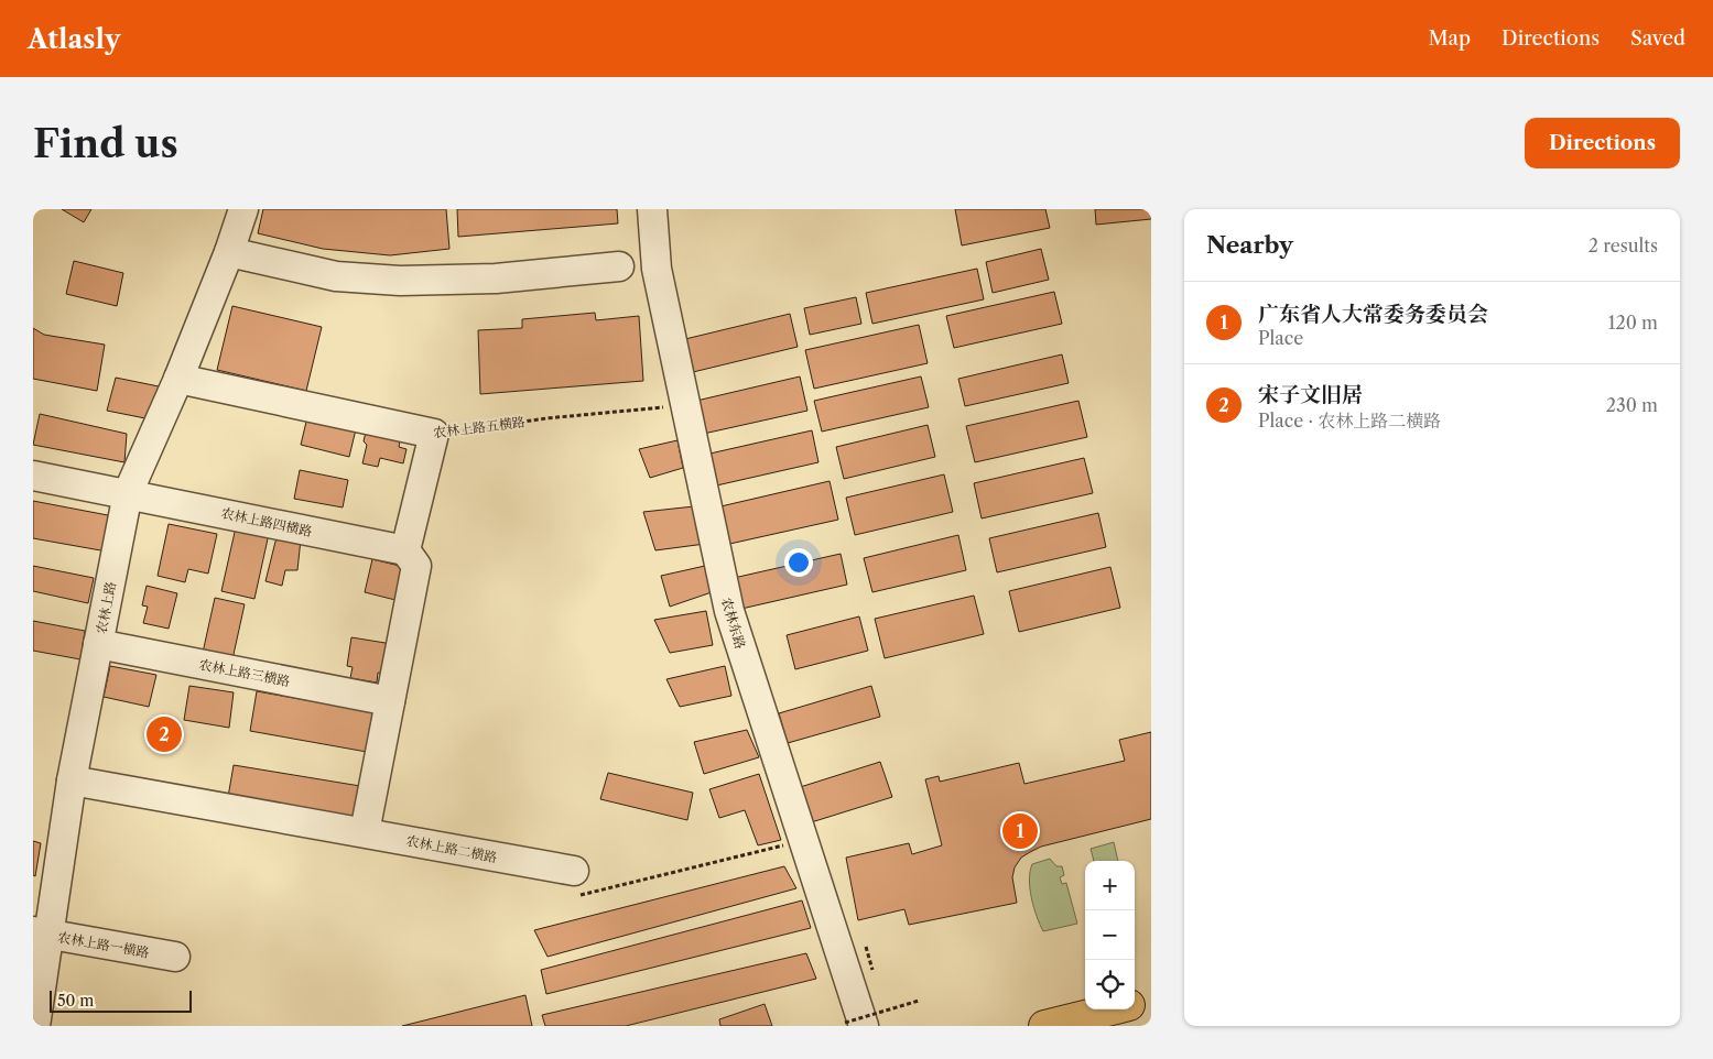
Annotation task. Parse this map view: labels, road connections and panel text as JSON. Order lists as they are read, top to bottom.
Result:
{
  "streets": {
    "street": [
      "农林上路五横路",
      "农林上路四横路",
      "农林上路",
      "农林东路",
      "农林上路三横路",
      "农林上路二横路",
      "农林上路一横路"
    ]
  },
  "crossings": [
    ["农林上路五横路", "农林上路"],
    ["农林上路五横路", "农林东路"],
    ["农林上路四横路", "农林上路"],
    ["农林上路", "农林上路三横路"],
    ["农林上路", "农林上路二横路"],
    ["农林上路", "农林上路一横路"]
  ],
  "scale_bar": "50 m",
  "page": {
    "header": "Atlasly",
    "nav": ["Map", "Directions", "Saved"],
    "buttons": "Directions",
    "title": "Find us",
    "heading": ["Nearby", "2 results"],
    "list": [
      {
        "mark": "1",
        "name": "广东省人大常委务委员会",
        "note": "Place",
        "value": "120 m"
      },
      {
        "mark": "2",
        "name": "宋子文旧居",
        "note": "Place · 农林上路二横路",
        "value": "230 m"
      }
    ],
    "pins": ["2", "1"],
    "map_buttons": ["+", "−"],
    "scale": "50 m"
  }
}
